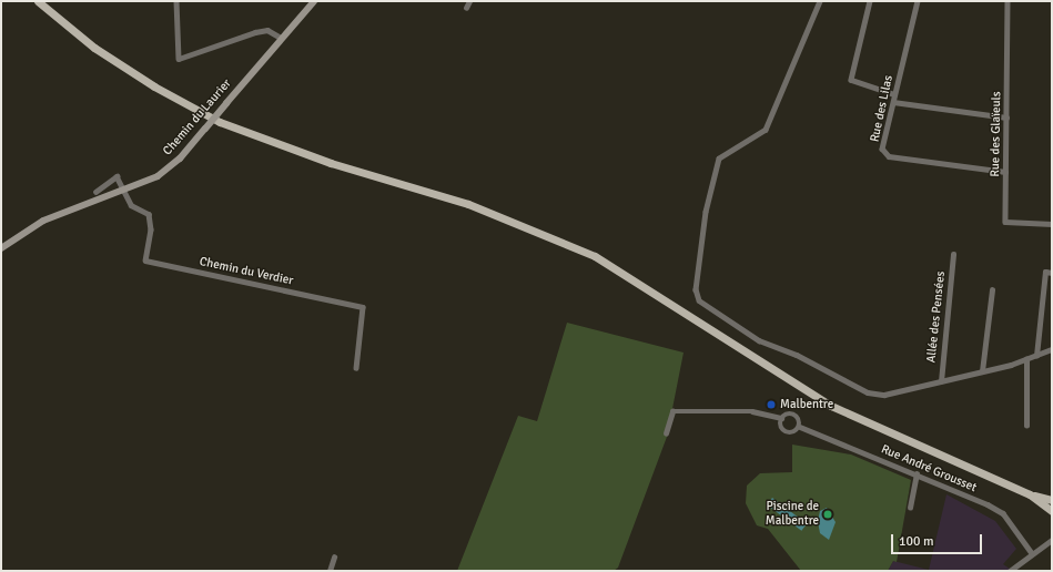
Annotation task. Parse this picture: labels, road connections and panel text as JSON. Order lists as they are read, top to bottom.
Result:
{
  "streets": {
    "street": [
      "Rue des Lilas",
      "Chemin du Laurier",
      "Rue des Glaïeuls",
      "Chemin du Verdier",
      "Allée des Pensées",
      "Rue André Grousset"
    ]
  },
  "crossings": [
    ["Rue des Lilas", "Rue des Glaïeuls"],
    ["Chemin du Laurier", "Chemin du Verdier"]
  ],
  "places": ["Malbentre", "Piscine de Malbentre"],
  "scale_bar": "100 m"
}
